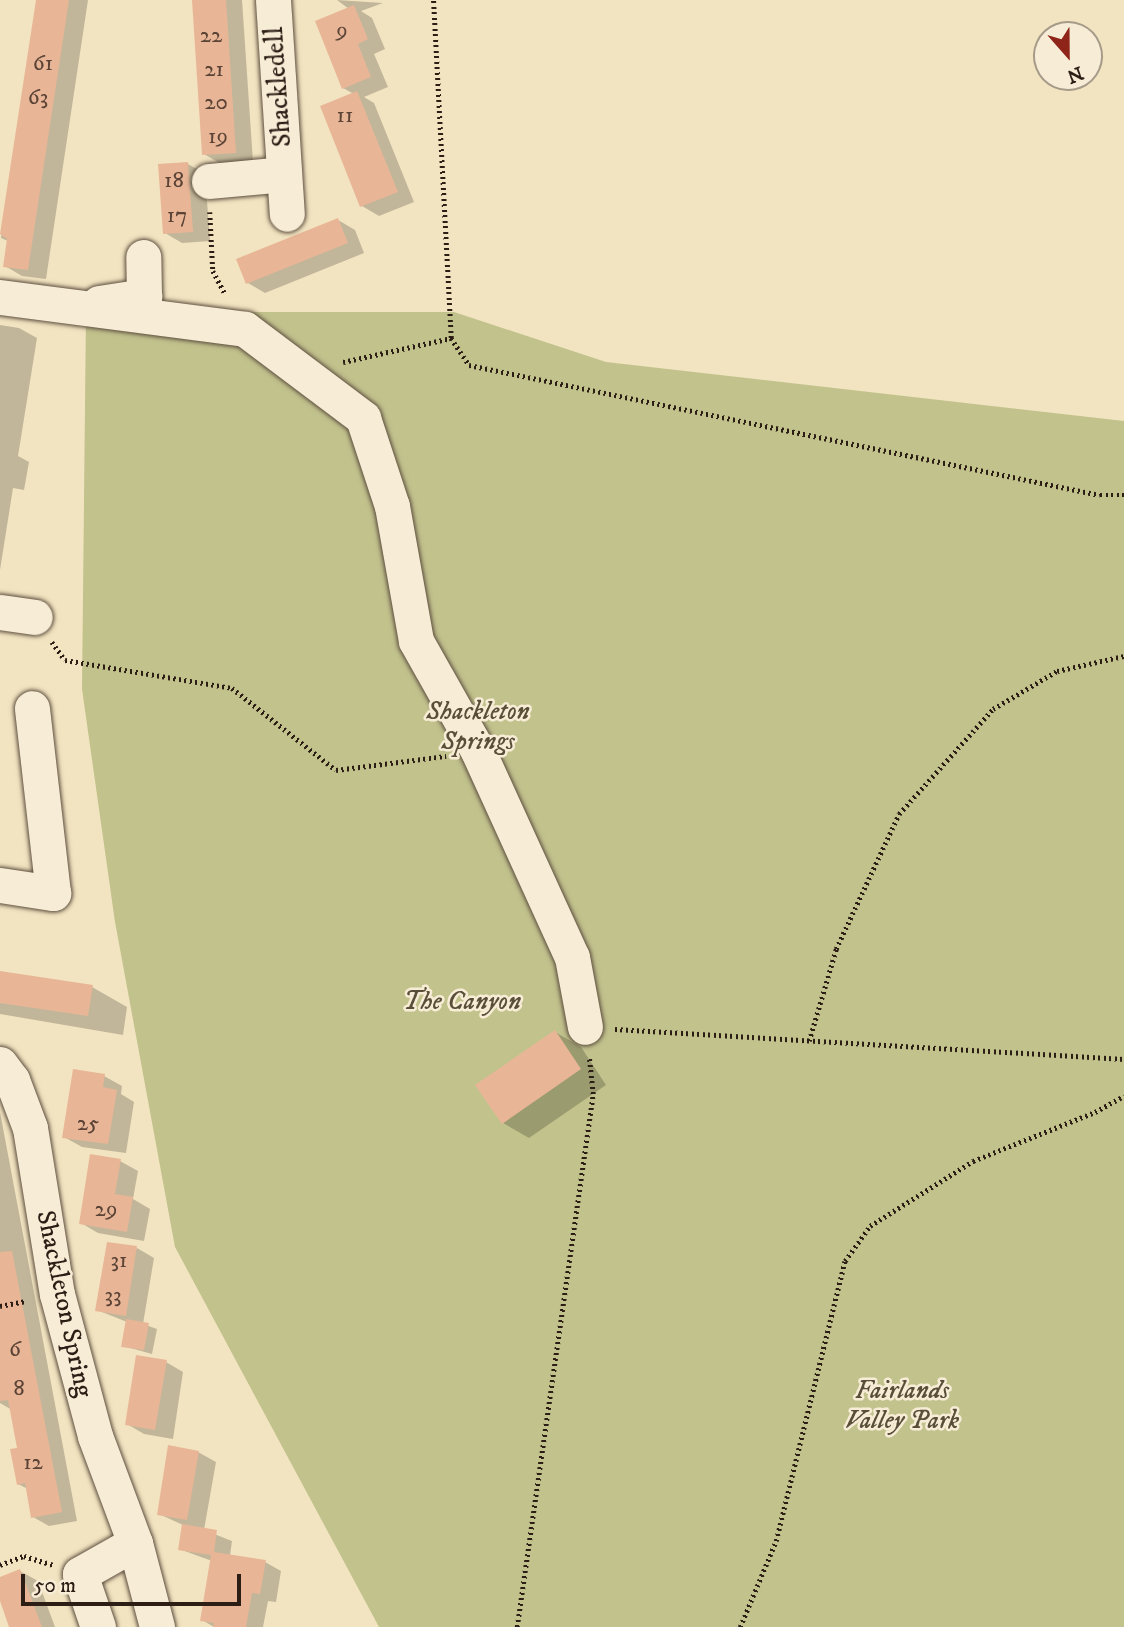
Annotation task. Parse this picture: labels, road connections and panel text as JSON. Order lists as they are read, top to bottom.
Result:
{
  "streets": {
    "street": ["Shackledell", "Shackleton Spring"]
  },
  "parks": ["Shackleton Springs", "The Canyon", "Fairlands Valley Park"],
  "house_numbers": [
    "9",
    "22",
    "61",
    "21",
    "63",
    "20",
    "11",
    "19",
    "18",
    "17",
    "25",
    "29",
    "31",
    "33",
    "6",
    "8",
    "12"
  ],
  "scale_bar": "50 m",
  "north": "bottom"
}
